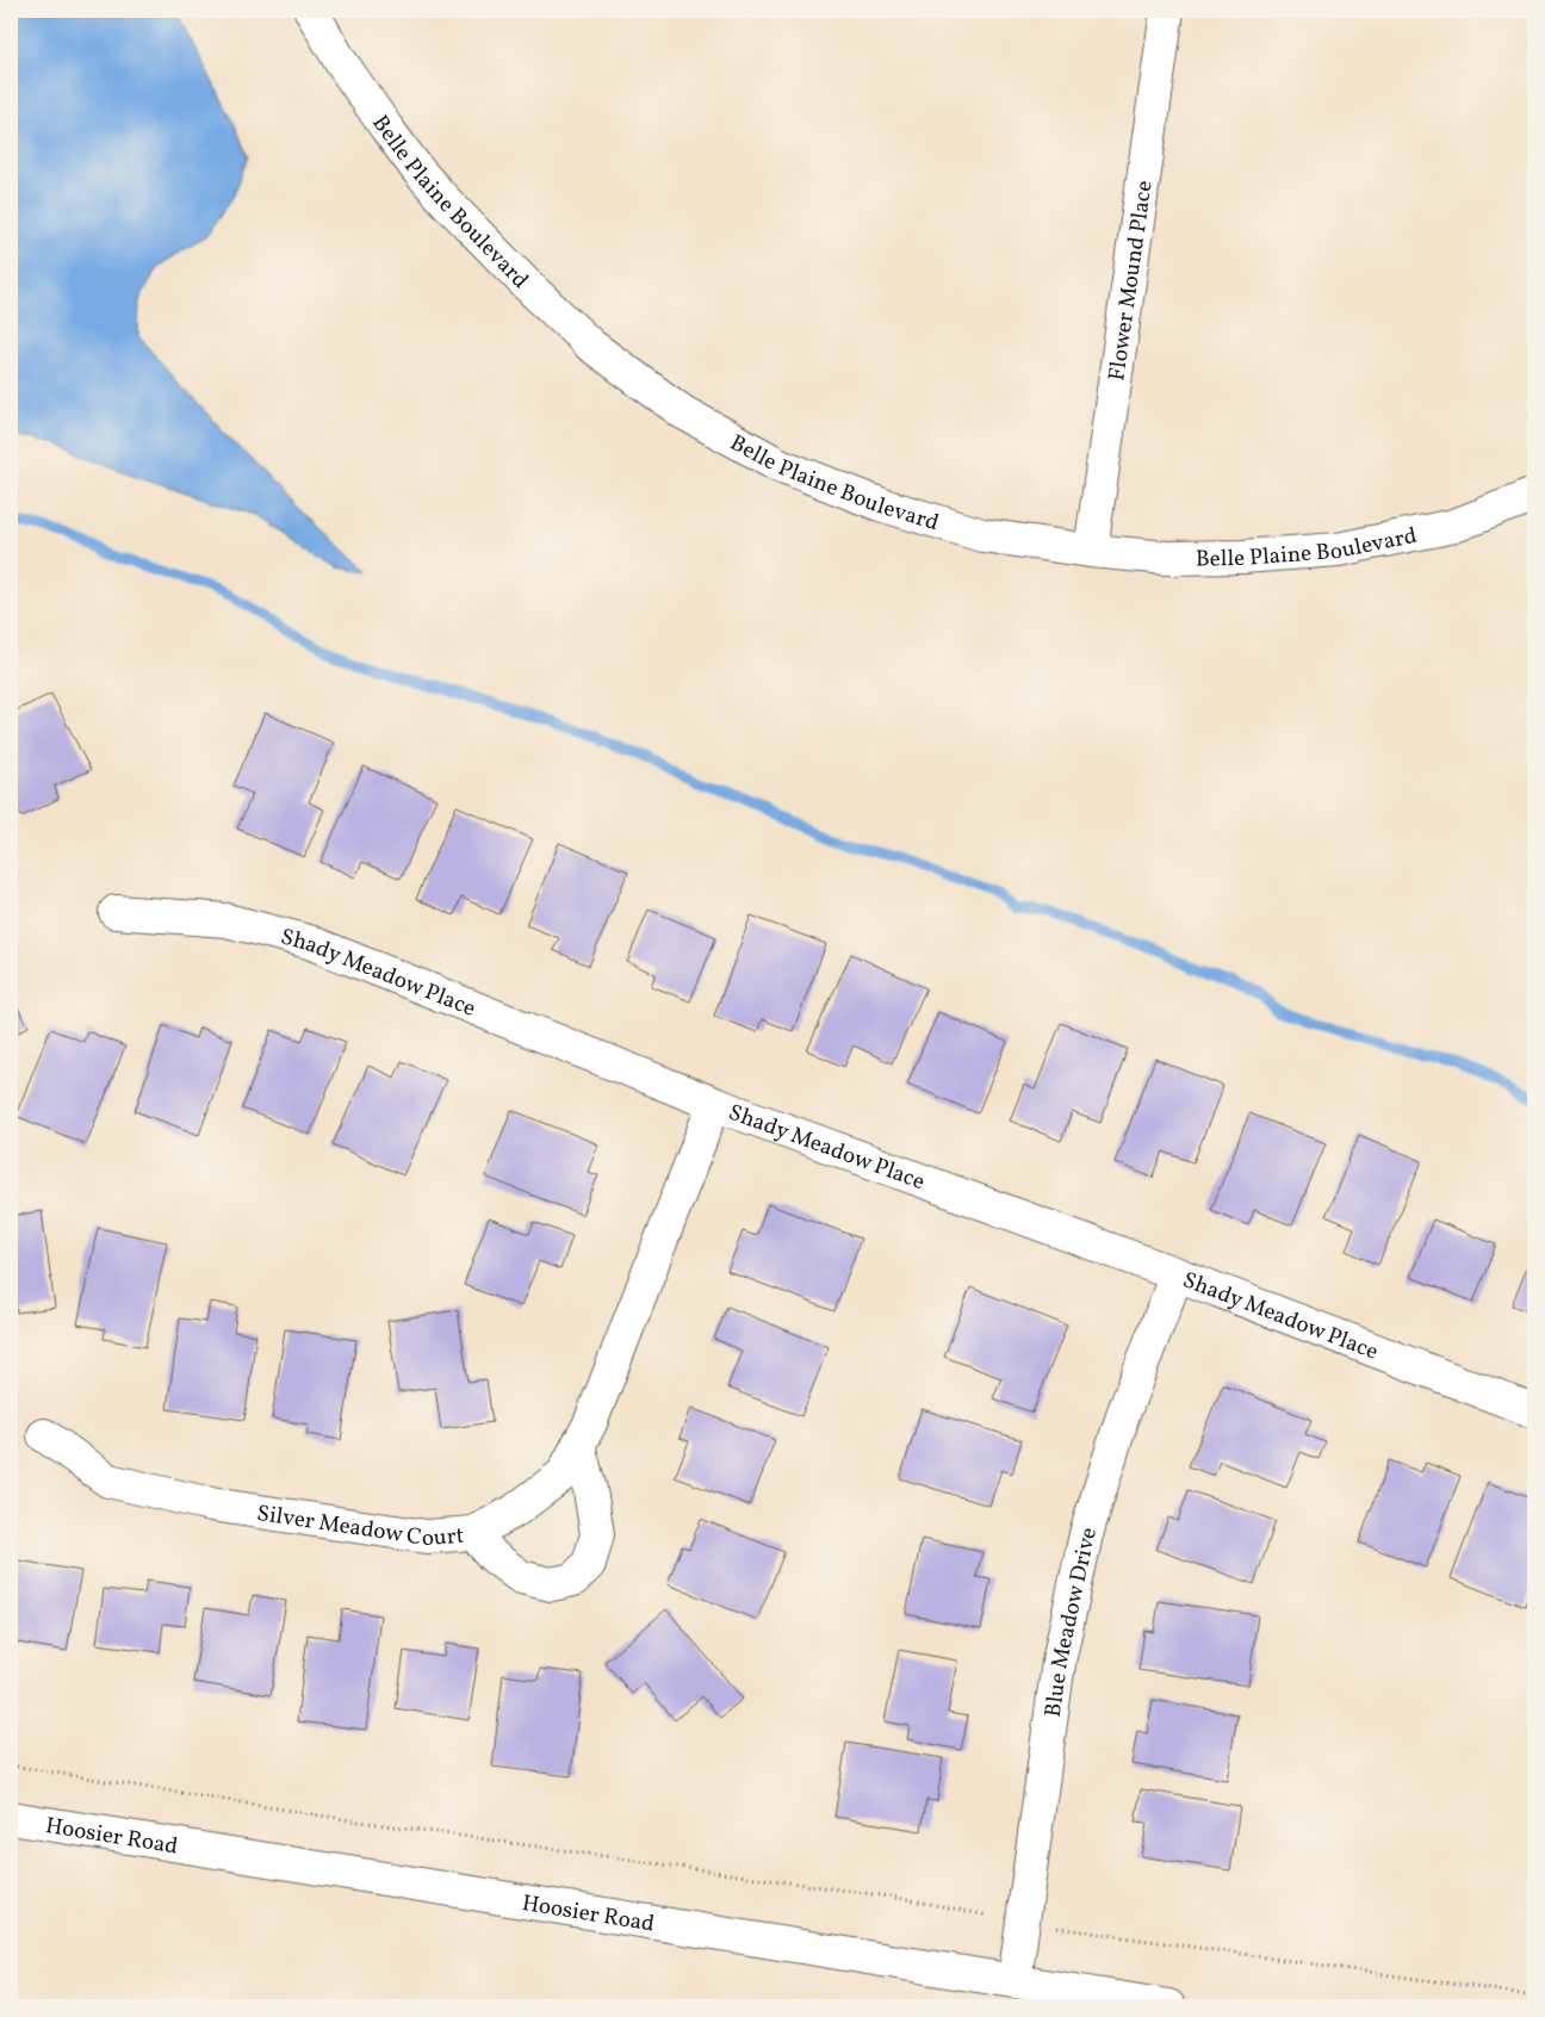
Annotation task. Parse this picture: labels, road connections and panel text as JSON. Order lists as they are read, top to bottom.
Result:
{
  "streets": {
    "street": [
      "Belle Plaine Boulevard",
      "Flower Mound Place",
      "Shady Meadow Place",
      "Silver Meadow Court",
      "Blue Meadow Drive",
      "Hoosier Road"
    ]
  },
  "crossings": [
    ["Belle Plaine Boulevard", "Flower Mound Place"],
    ["Shady Meadow Place", "Silver Meadow Court"],
    ["Shady Meadow Place", "Blue Meadow Drive"],
    ["Blue Meadow Drive", "Hoosier Road"]
  ]
}
